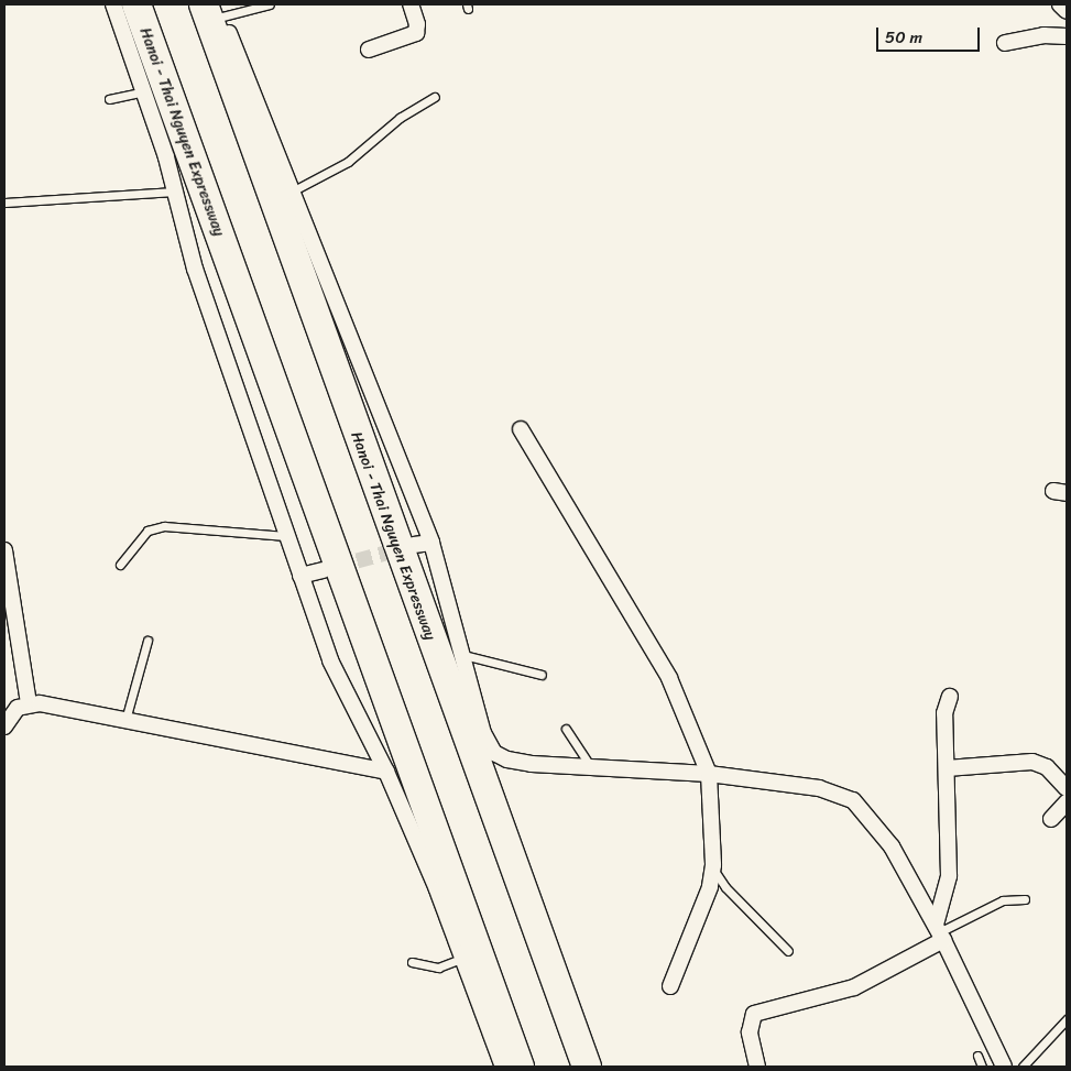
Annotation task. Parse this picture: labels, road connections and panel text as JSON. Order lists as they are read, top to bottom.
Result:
{
  "streets": {
    "highway": ["Hanoi - Thai Nguyen Expressway"]
  },
  "scale_bar": "50 m"
}
